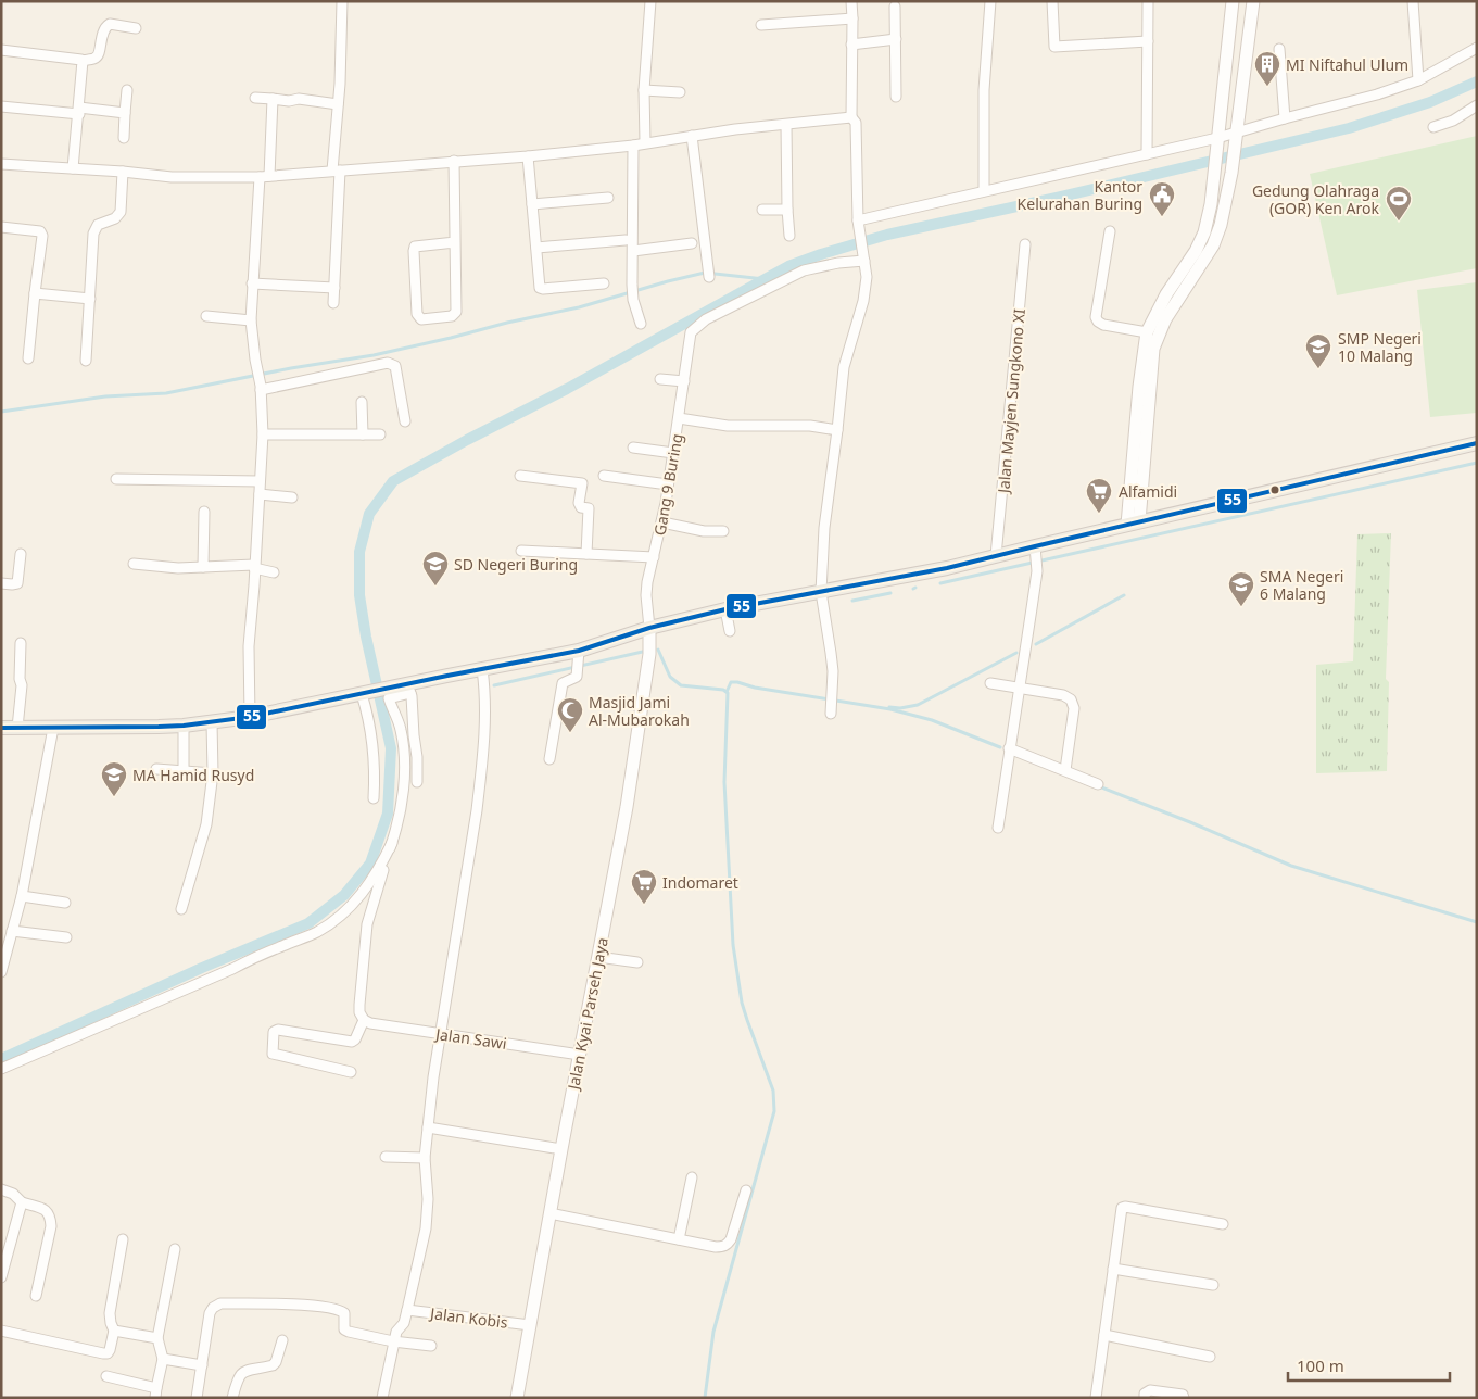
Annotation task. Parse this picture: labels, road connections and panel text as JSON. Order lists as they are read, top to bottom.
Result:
{
  "streets": {
    "main road": ["Jalan Kyai Parseh Jaya"],
    "street": [
      "Jalan Mayjen Sungkono XI",
      "Gang 9 Buring",
      "Jalan Sawi",
      "Jalan Kobis"
    ]
  },
  "crossings": [
    ["Gang 9 Buring", "Jalan Kyai Parseh Jaya"],
    ["Jalan Kyai Parseh Jaya", "Jalan Sawi"],
    ["Jalan Kyai Parseh Jaya", "Jalan Kobis"]
  ],
  "places": {
    "building": ["MI Niftahul Ulum"],
    "public building": ["Kantor Kelurahan Buring"],
    "sports": ["Gedung Olahraga (GOR) Ken Arok"],
    "school or university": [
      "SMP Negeri 10 Malang",
      "SD Negeri Buring",
      "SMA Negeri 6 Malang",
      "MA Hamid Rusyd"
    ],
    "supermarket": ["Alfamidi", "Indomaret"],
    "mosque": ["Masjid Jami Al-Mubarokah"]
  },
  "lines": ["transit line 55"],
  "scale_bar": "100 m"
}
